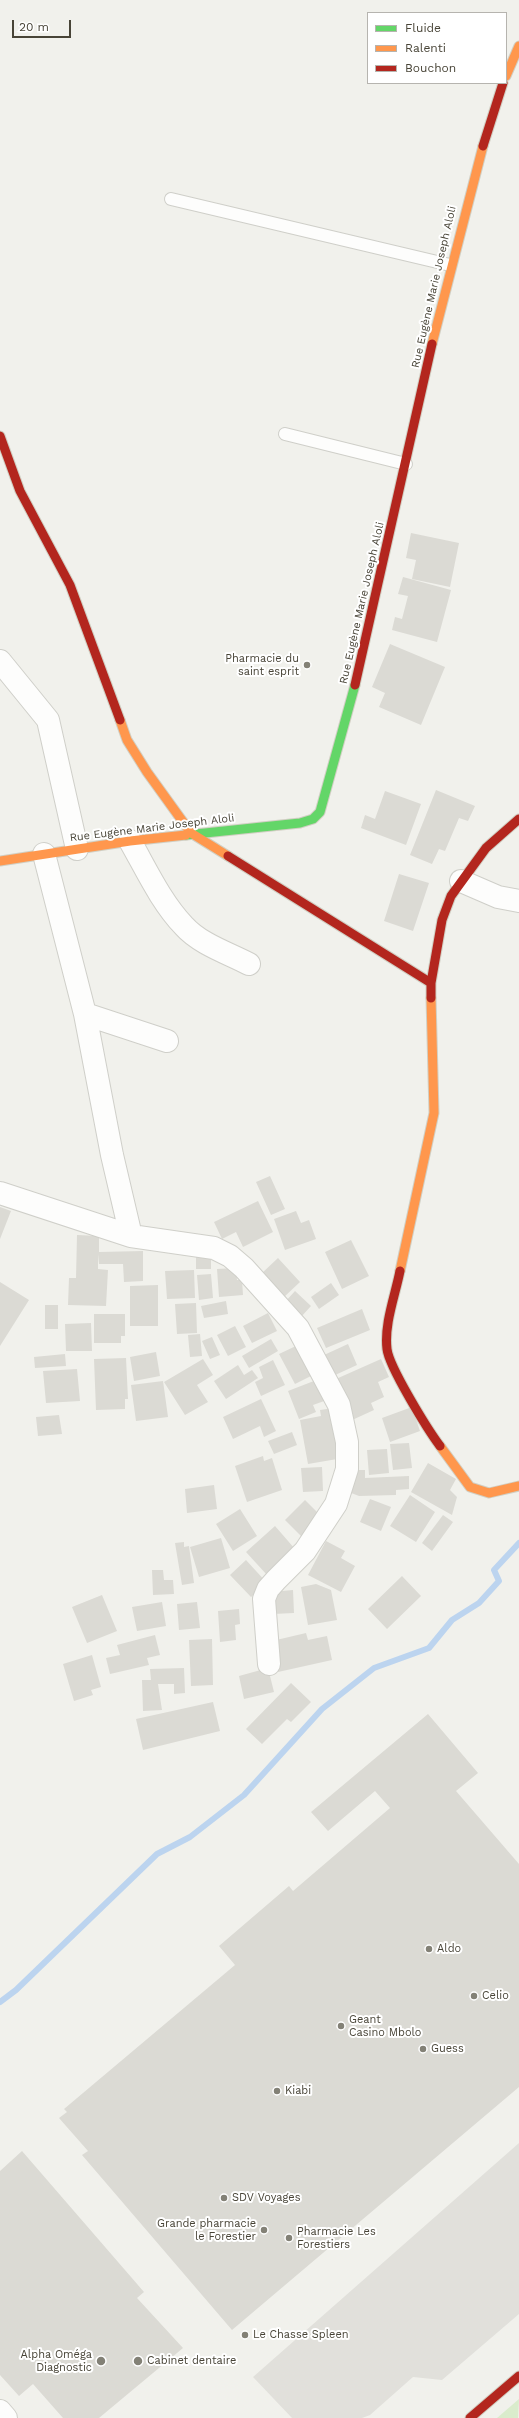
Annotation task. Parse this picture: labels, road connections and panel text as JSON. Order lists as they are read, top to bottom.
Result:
{
  "streets": {
    "street": ["Rue Eugène Marie Joseph Aloli"]
  },
  "places": [
    "Pharmacie du saint esprit",
    "Aldo",
    "Celio",
    "Geant Casino Mbolo",
    "Guess",
    "Kiabi",
    "SDV Voyages",
    "Grande pharmacie le Forestier",
    "Pharmacie Les Forestiers",
    "Le Chasse Spleen",
    "Alpha Oméga Diagnostic",
    "Cabinet dentaire"
  ],
  "legend": ["Fluide", "Ralenti", "Bouchon"],
  "scale_bar": "20 m"
}
